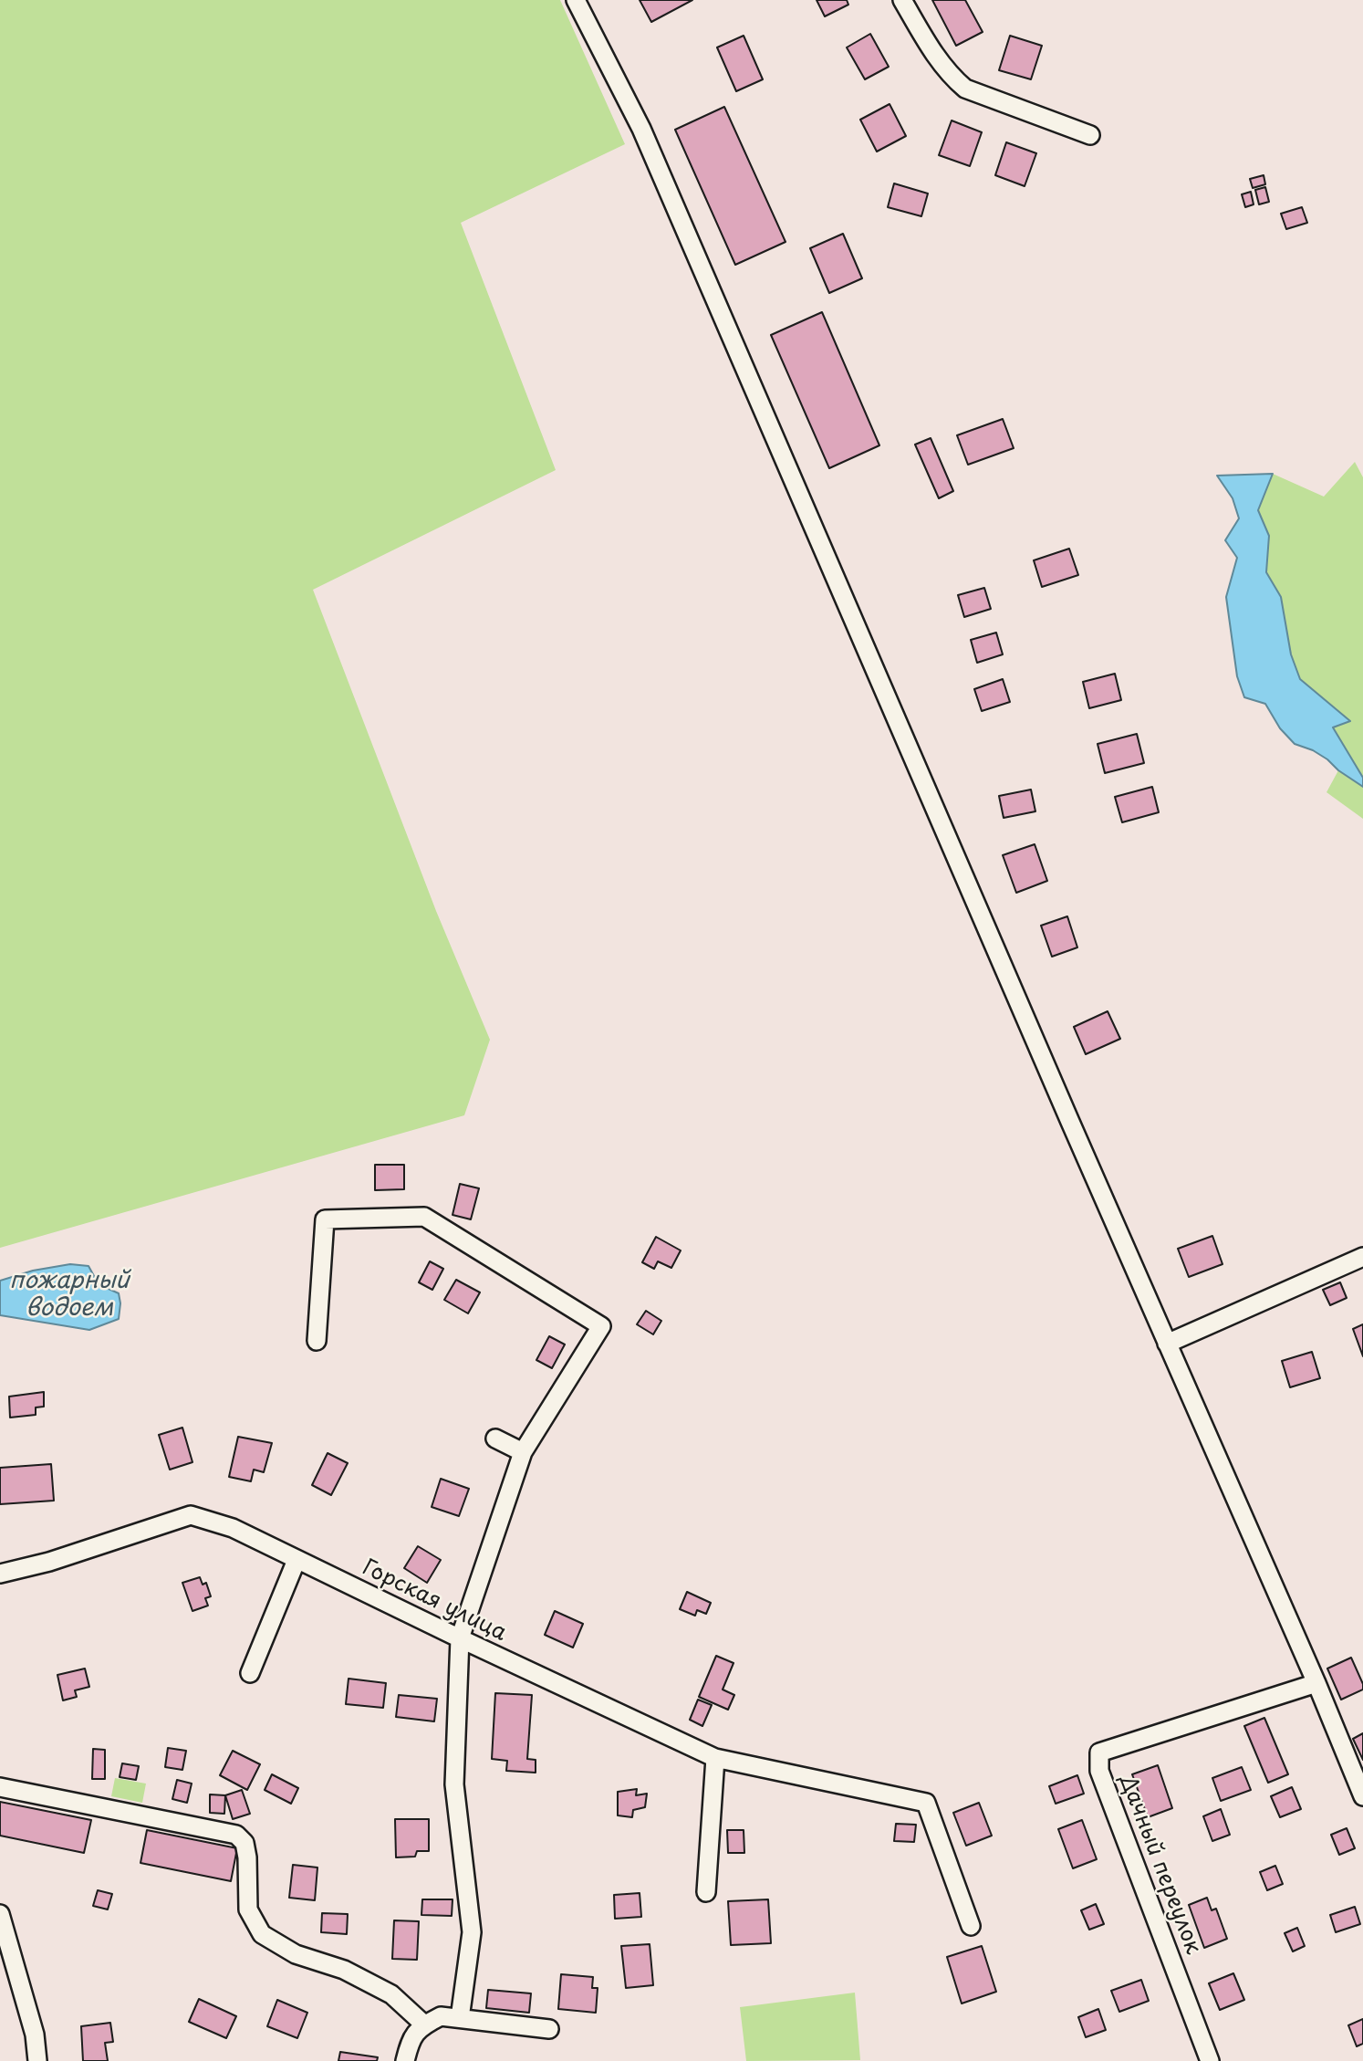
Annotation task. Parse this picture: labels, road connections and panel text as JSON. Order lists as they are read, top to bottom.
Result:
{
  "streets": {
    "street": ["Горская улица", "Дачный переулок"]
  },
  "water": ["пожарный водоем"]
}
